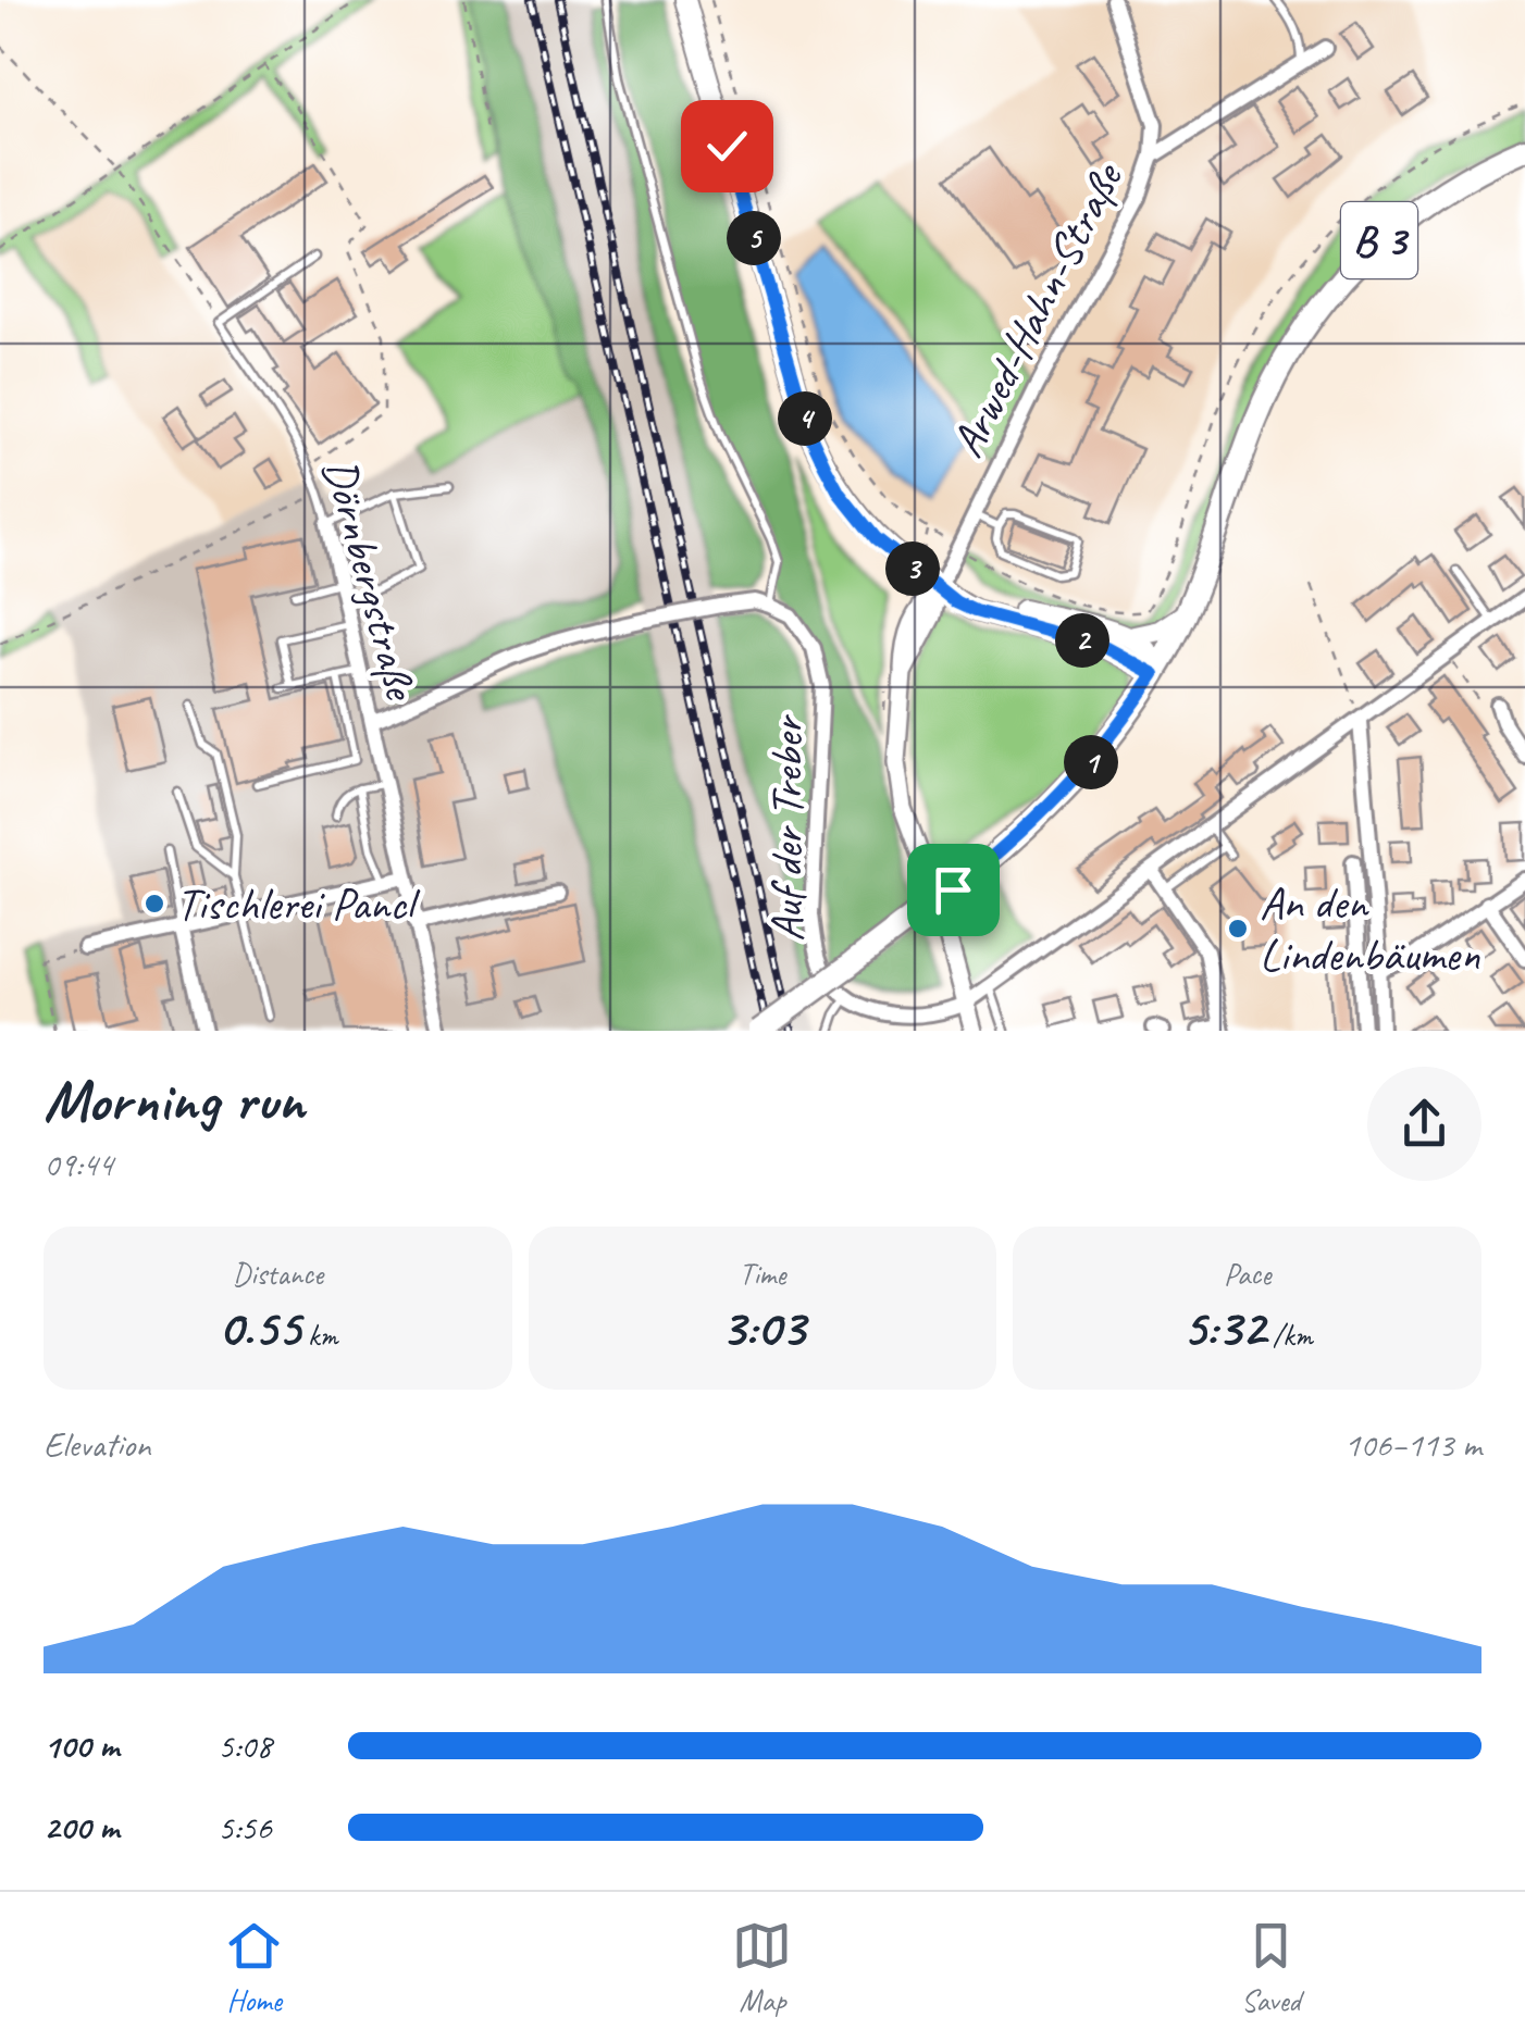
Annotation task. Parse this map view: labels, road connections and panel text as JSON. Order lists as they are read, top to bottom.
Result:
{
  "streets": {
    "main road": ["B 3"],
    "street": ["Arwed-Hahn-Straße", "Dörnbergstraße", "Auf der Treber"]
  },
  "places": ["Tischlerei Pancl", "An den Lindenbäumen"],
  "page": {
    "pins": [
      "5",
      "4",
      "3",
      "2",
      "1"
    ],
    "heading": ["Morning run", "09:44"],
    "stats": [
      ["Distance", "0.55 km"],
      ["Time", "3:03"],
      ["Pace", "5:32 /km"]
    ],
    "chart": ["Elevation", "106–113 m"],
    "list": [
      {
        "name": "100 m",
        "note": "5:08"
      },
      {
        "name": "200 m",
        "note": "5:56"
      }
    ],
    "tabs": ["Home", "Map", "Saved"]
  }
}
